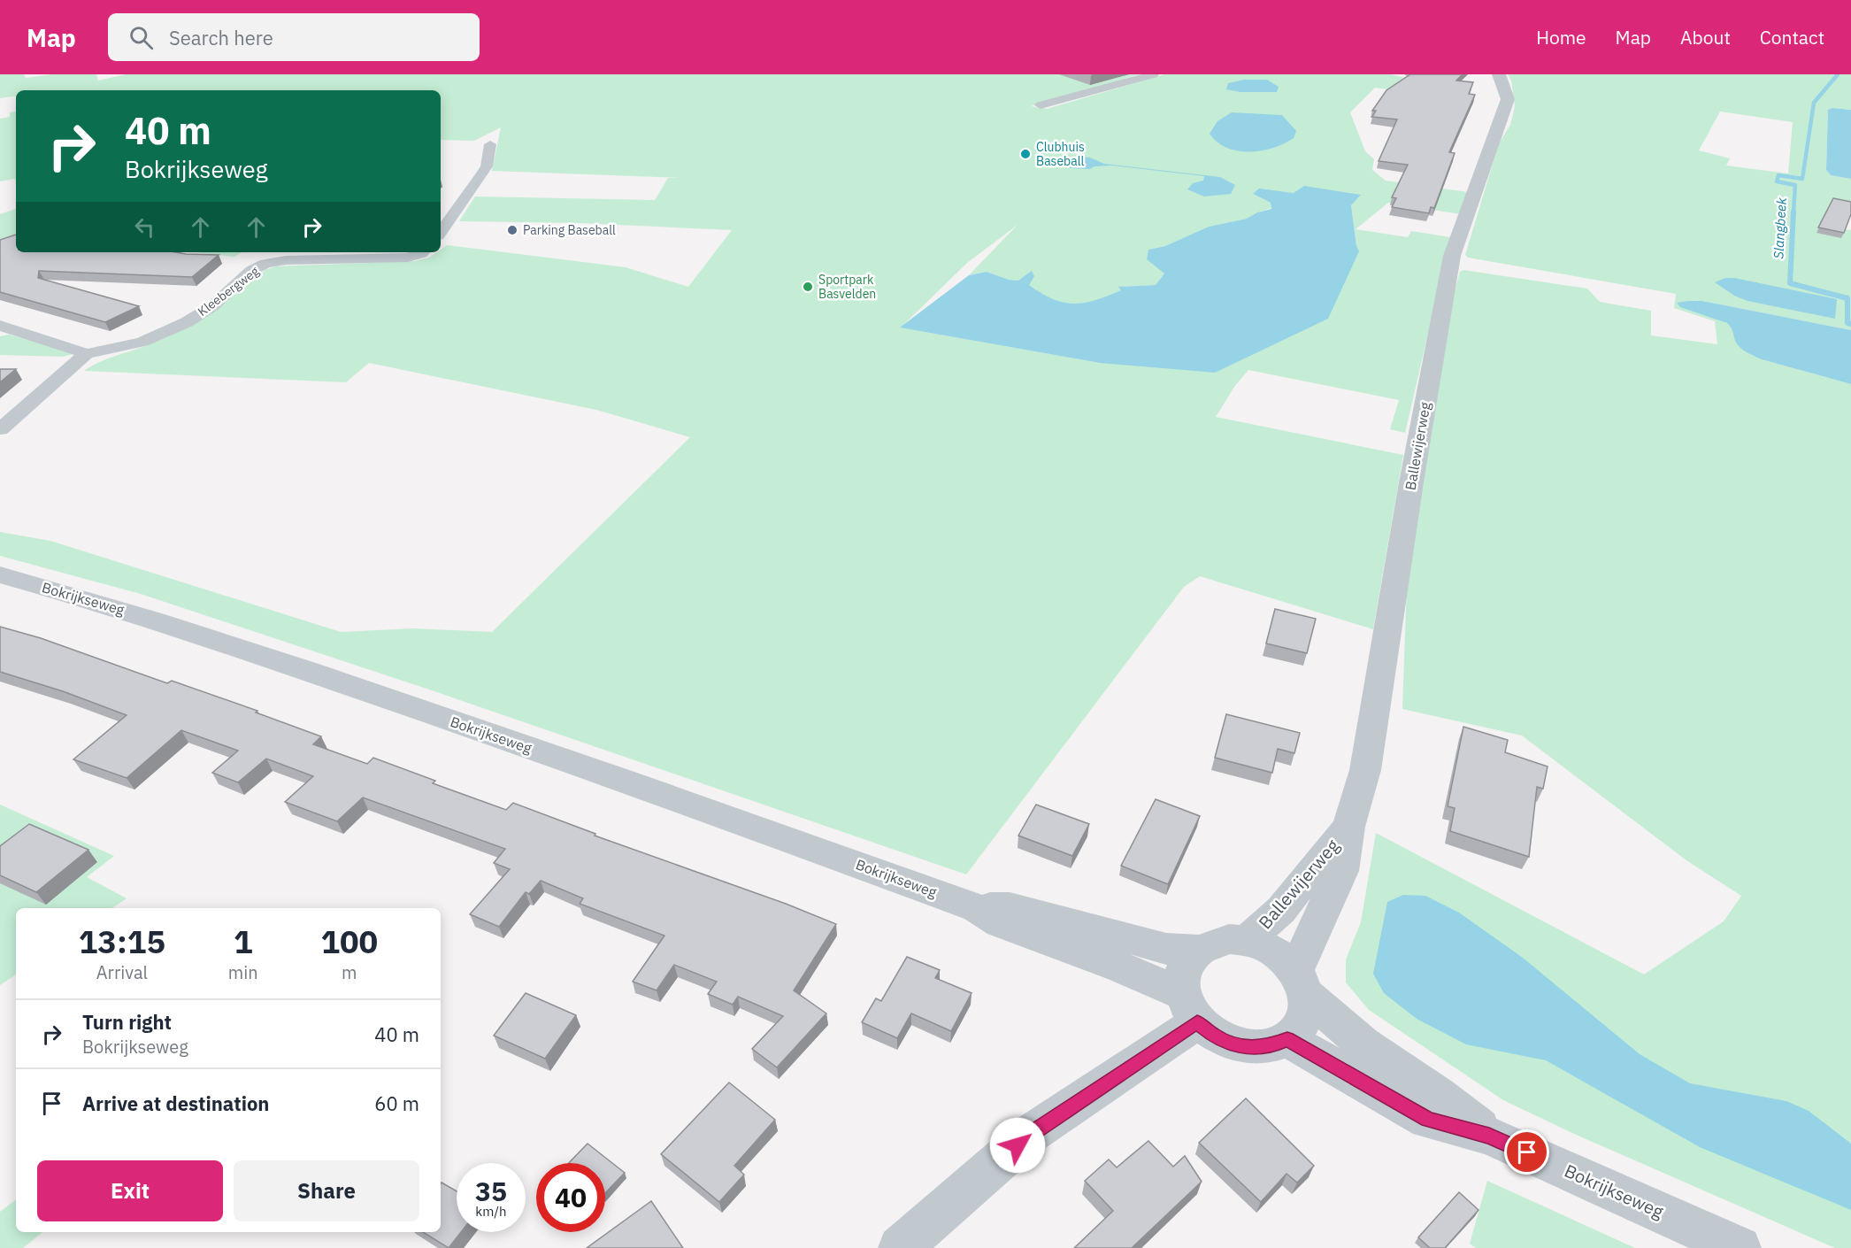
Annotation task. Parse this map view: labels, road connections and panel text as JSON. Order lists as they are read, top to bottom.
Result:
{
  "streets": {
    "street": ["Kleebergweg", "Ballewijerweg", "Bokrijkseweg"]
  },
  "crossings": [
    ["Ballewijerweg", "Bokrijkseweg"]
  ],
  "water": ["Slangbeek"],
  "places": ["Clubhuis Baseball", "Parking Baseball", "Sportpark Basvelden"],
  "page": {
    "header": "Map",
    "search": "Search here",
    "nav": [
      "Home",
      "Map",
      "About",
      "Contact"
    ],
    "turn": ["40 m", "Bokrijkseweg"],
    "eta": [
      "13:15",
      "Arrival",
      "1",
      "min",
      "100",
      "m"
    ],
    "list": [
      {
        "name": "Turn right",
        "note": "Bokrijkseweg",
        "value": "40 m"
      },
      {
        "name": "Arrive at destination",
        "value": "60 m"
      }
    ],
    "buttons": ["Exit", "Share"],
    "speed": "35 km/h",
    "limit": "40"
  }
}
